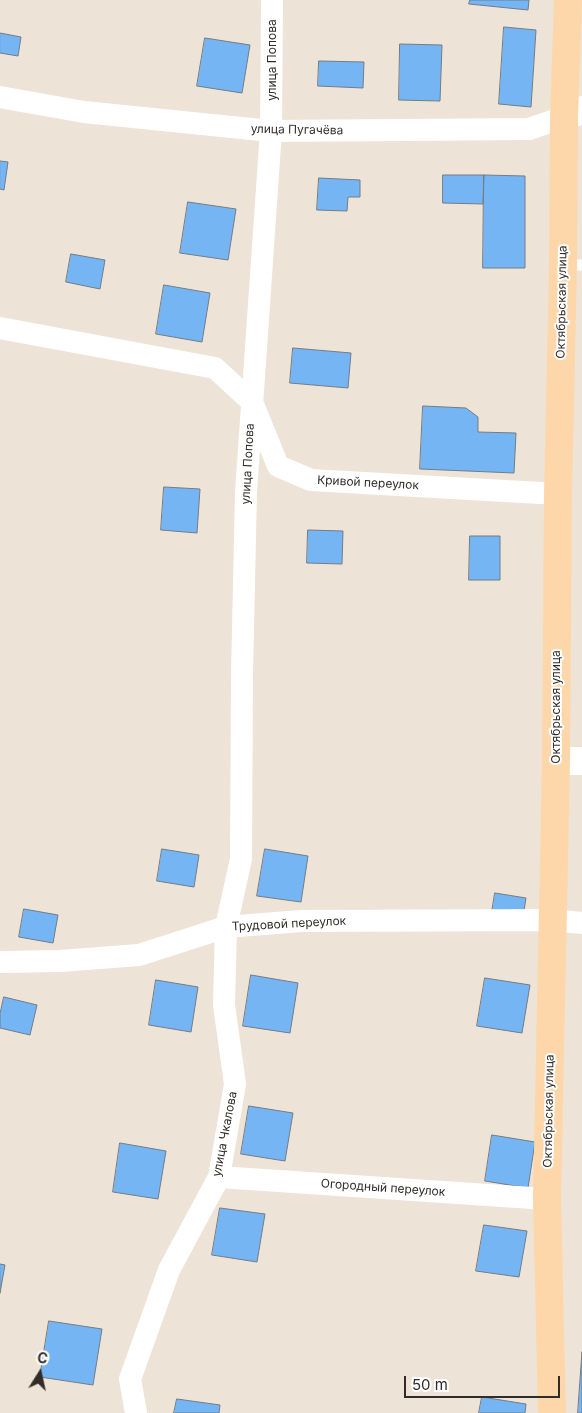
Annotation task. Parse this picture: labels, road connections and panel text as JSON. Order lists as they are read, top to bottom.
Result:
{
  "streets": {
    "main road": ["Октябрьская улица"],
    "street": [
      "улица Попова",
      "улица Пугачёва",
      "Кривой переулок",
      "Трудовой переулок",
      "улица Чкалова",
      "Огородный переулок"
    ]
  },
  "crossings": [
    ["улица Попова", "улица Пугачёва"],
    ["улица Попова", "Кривой переулок"],
    ["улица Попова", "Трудовой переулок"],
    ["улица Попова", "улица Чкалова"],
    ["улица Пугачёва", "Октябрьская улица"],
    ["Октябрьская улица", "Кривой переулок"],
    ["Октябрьская улица", "Трудовой переулок"],
    ["Октябрьская улица", "Огородный переулок"],
    ["Трудовой переулок", "улица Чкалова"],
    ["улица Чкалова", "Огородный переулок"]
  ],
  "scale_bar": "50 m",
  "north": "top"
}
